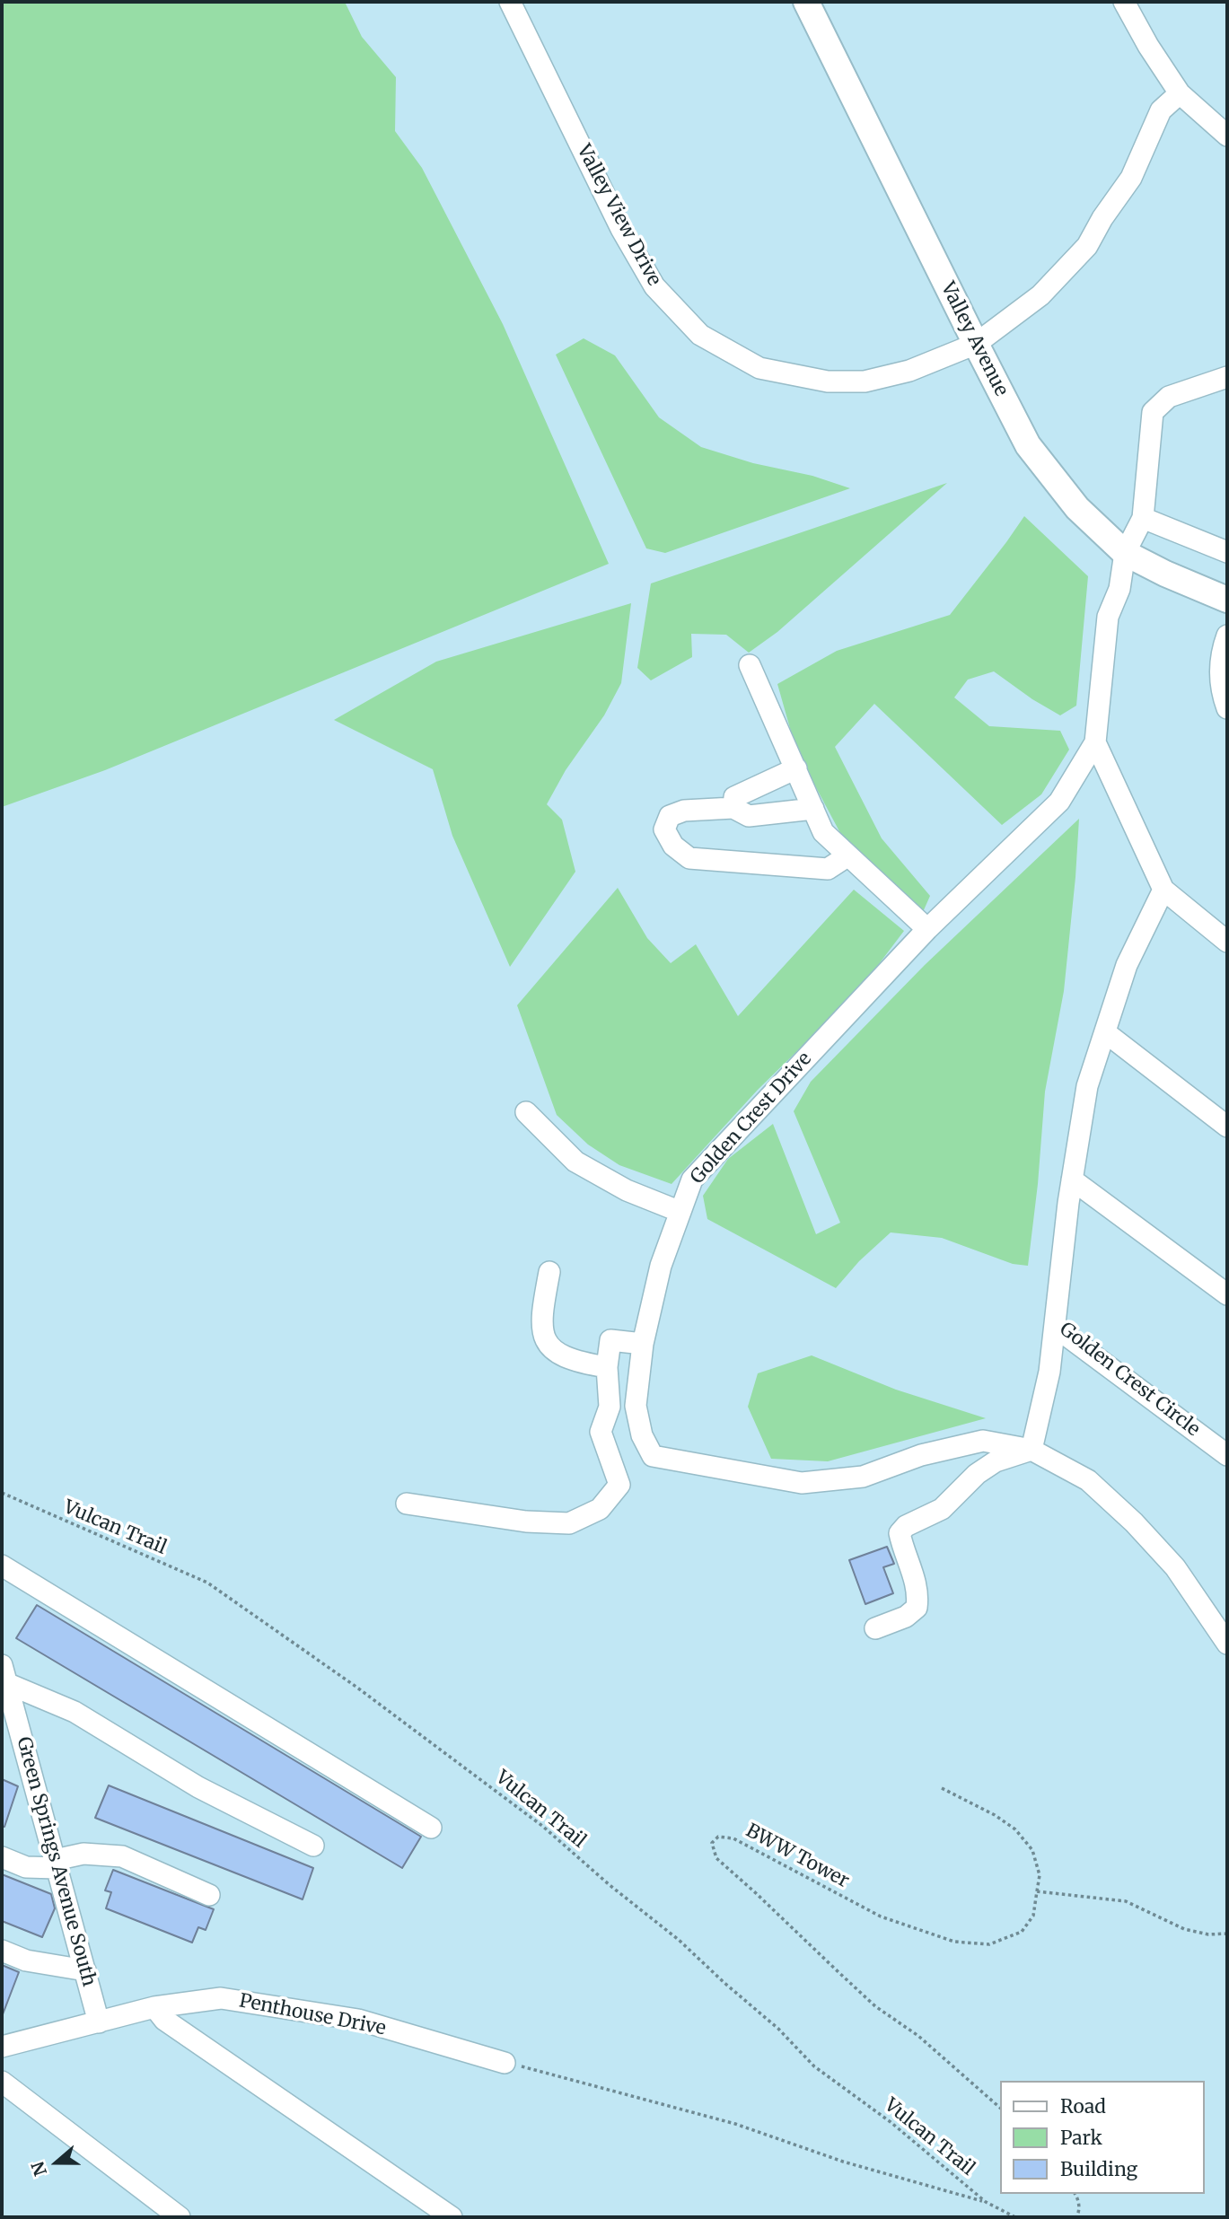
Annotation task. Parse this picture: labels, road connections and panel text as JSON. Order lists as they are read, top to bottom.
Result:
{
  "streets": {
    "main road": ["Valley Avenue"],
    "street": [
      "Valley View Drive",
      "Golden Crest Drive",
      "Golden Crest Circle",
      "Green Springs Avenue South",
      "Penthouse Drive"
    ],
    "path": ["Vulcan Trail", "BWW Tower"]
  },
  "crossings": [
    ["Valley View Drive", "Valley Avenue"],
    ["Valley Avenue", "Golden Crest Drive"],
    ["Green Springs Avenue South", "Penthouse Drive"]
  ],
  "legend": ["Road", "Park", "Building"],
  "north": "left"
}
